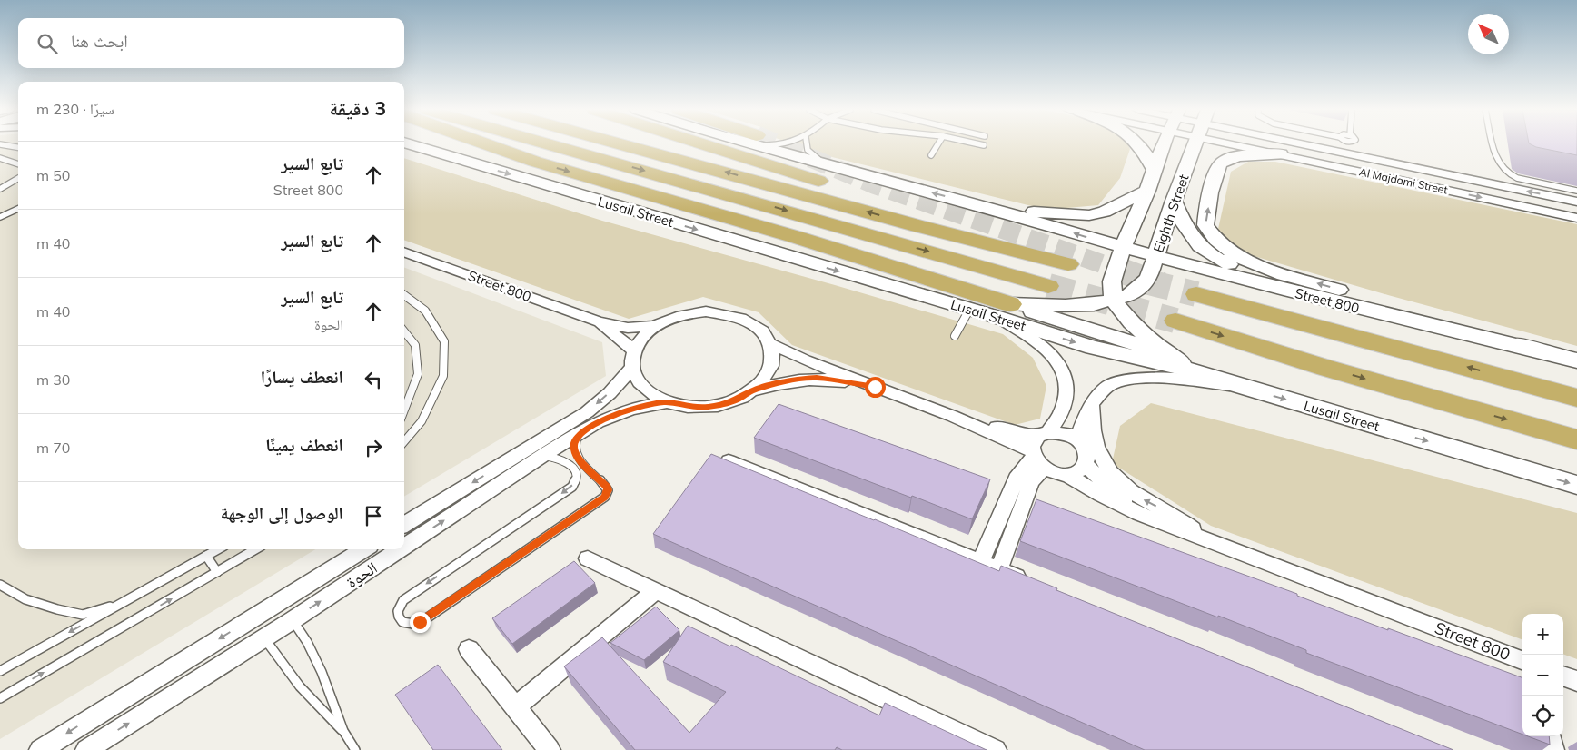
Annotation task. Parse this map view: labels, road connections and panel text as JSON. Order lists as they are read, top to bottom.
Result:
{
  "streets": {
    "street": [
      "Al Majdami Street",
      "Lusail Street",
      "Eighth Street",
      "Street 800",
      "الحوة"
    ]
  },
  "crossings": [
    ["Lusail Street", "Eighth Street"],
    ["Eighth Street", "Street 800"],
    ["Street 800", "الحوة"]
  ],
  "north": "top left",
  "page": {
    "search": "ابحث هنا",
    "heading": ["3 دقيقة", "سيرًا · 230 m"],
    "list": [
      ["تابع السير", "Street 800", "50 m"],
      ["تابع السير", "40 m"],
      ["تابع السير", "الحوة", "40 m"],
      ["انعطف يسارًا", "30 m"],
      ["انعطف يمينًا", "70 m"],
      "الوصول إلى الوجهة"
    ],
    "map_buttons": ["+", "−"]
  }
}
